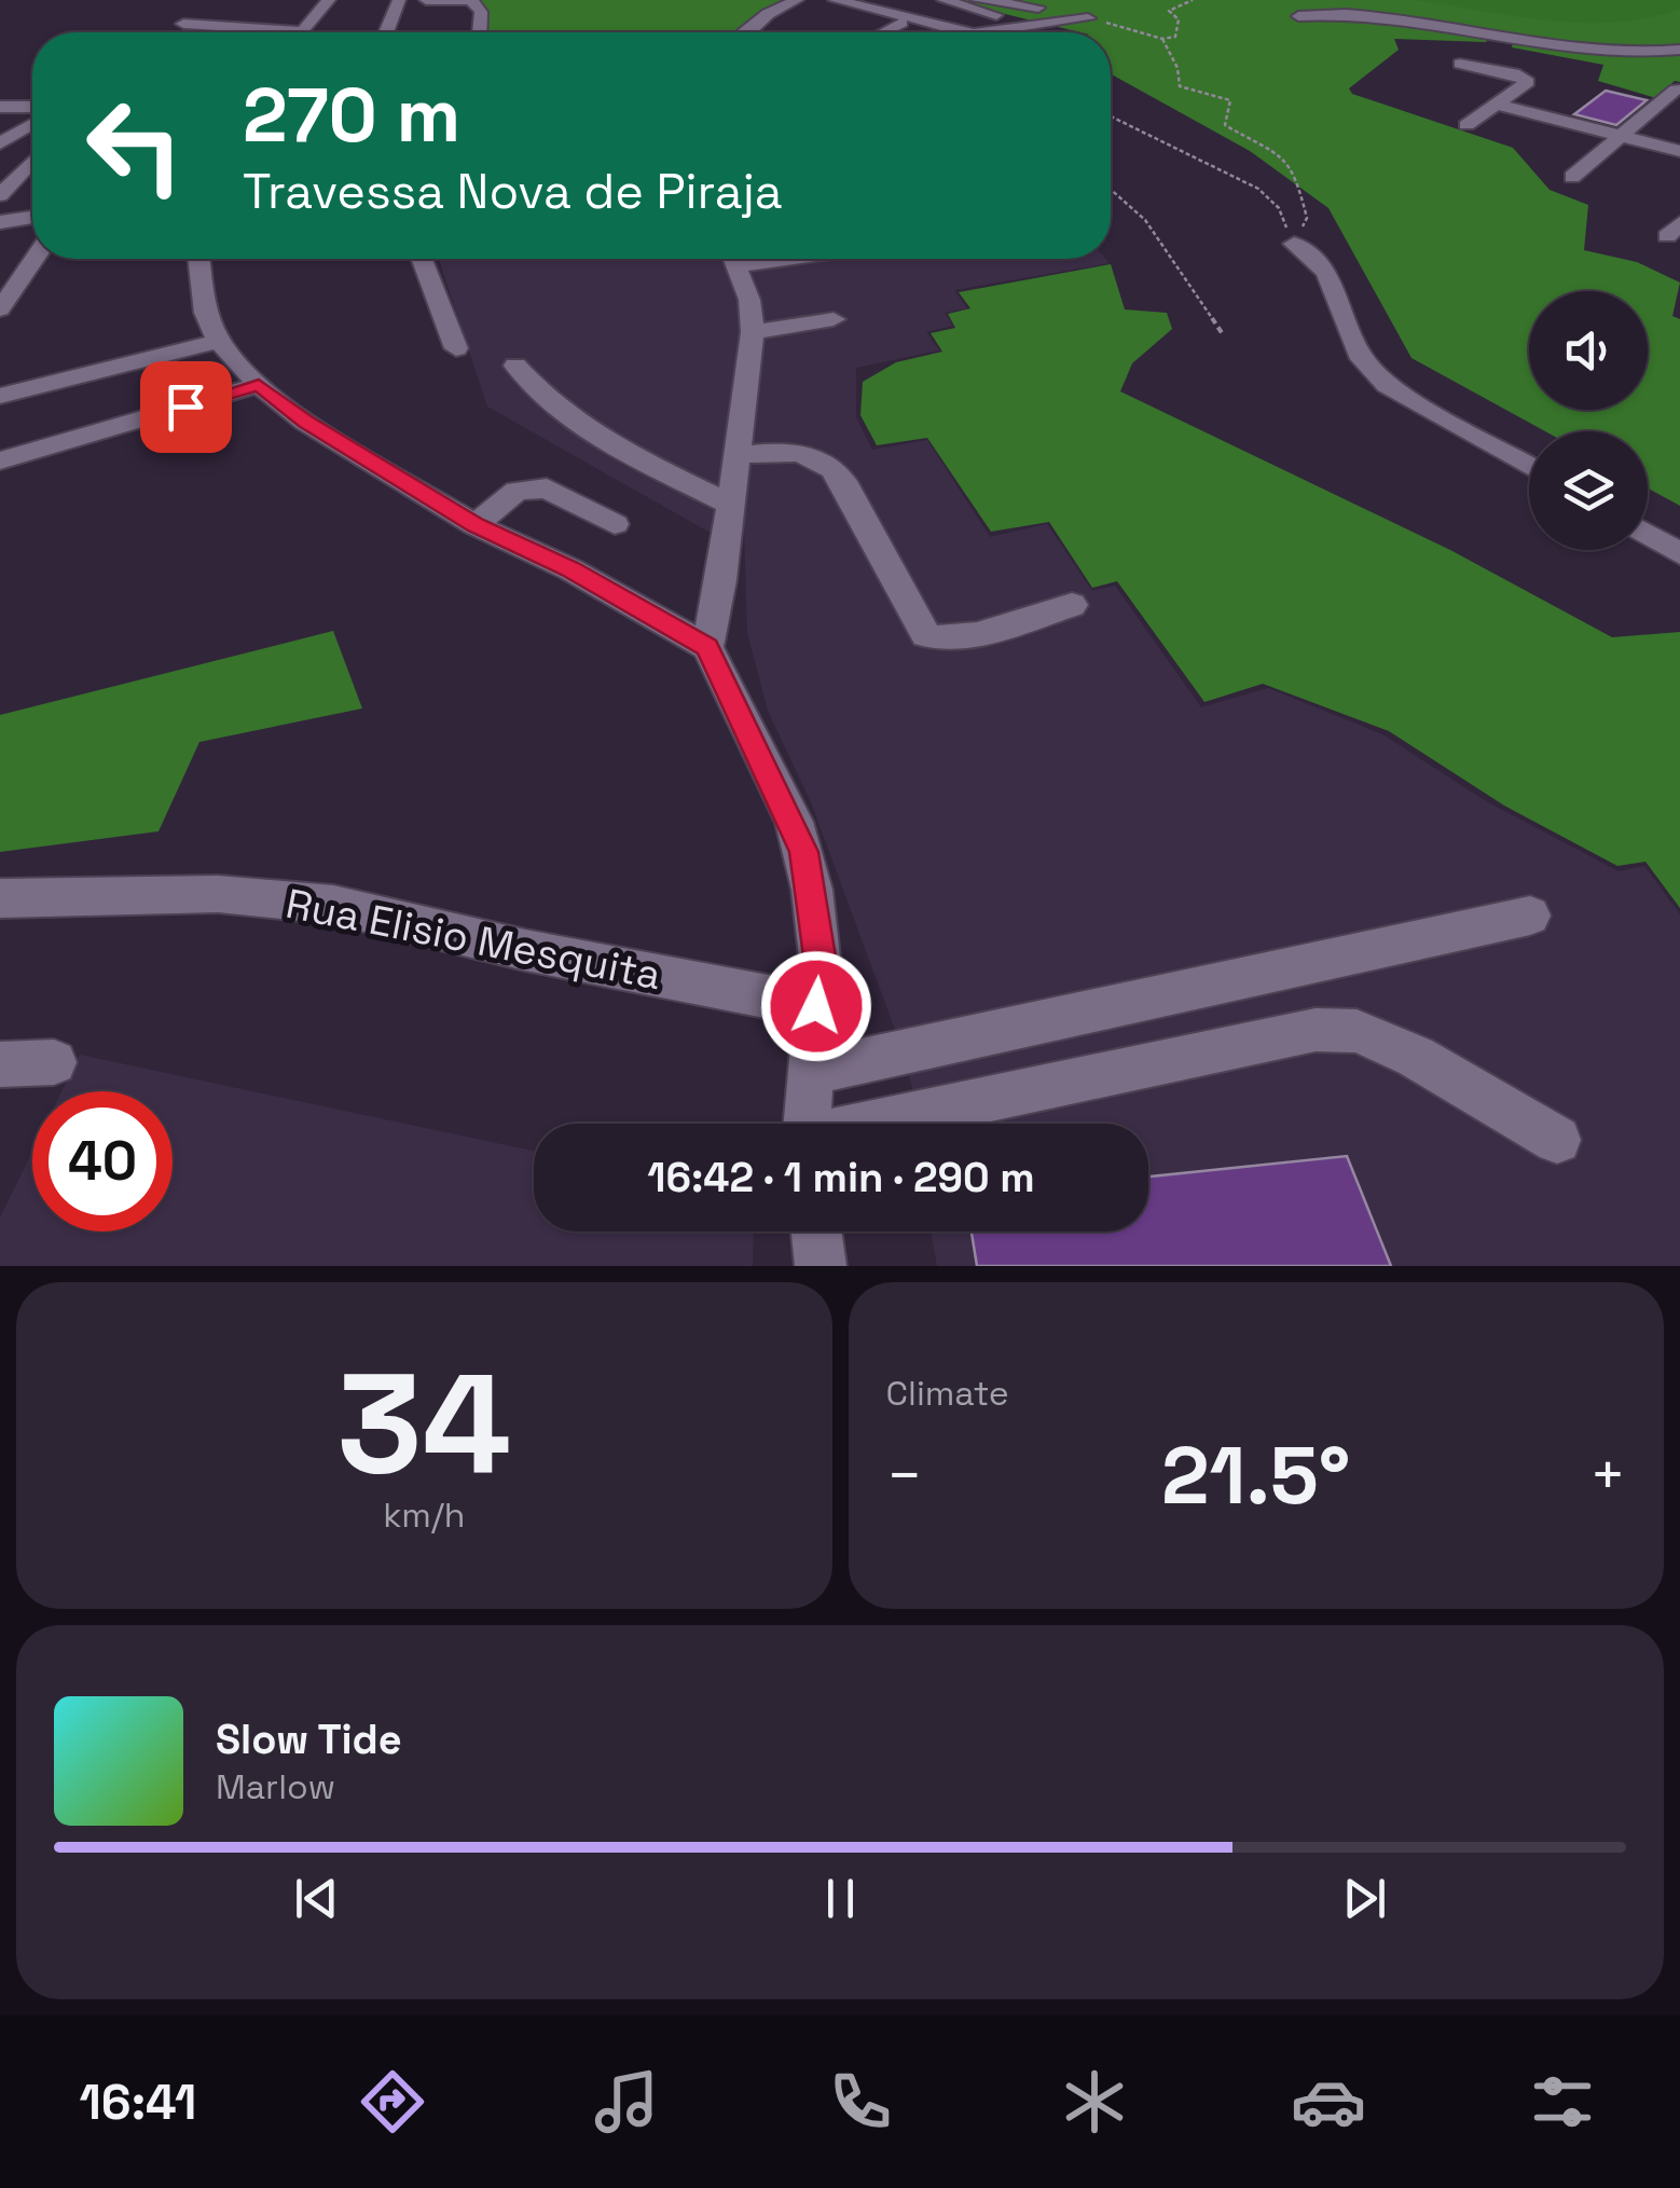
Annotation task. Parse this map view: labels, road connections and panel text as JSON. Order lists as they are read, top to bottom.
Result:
{
  "streets": {
    "street": ["Rua Elisio Mesquita"]
  },
  "page": {
    "turn": ["270 m", "Travessa Nova de Piraja"],
    "limit": "40",
    "trip": "16:42 · 1 min · 290 m",
    "tile": [
      ["34", "km/h"],
      "Climate"
    ],
    "heat": ["−", "21.5°", "+"],
    "song": ["Slow Tide", "Marlow"],
    "tabs": "16:41"
  }
}
